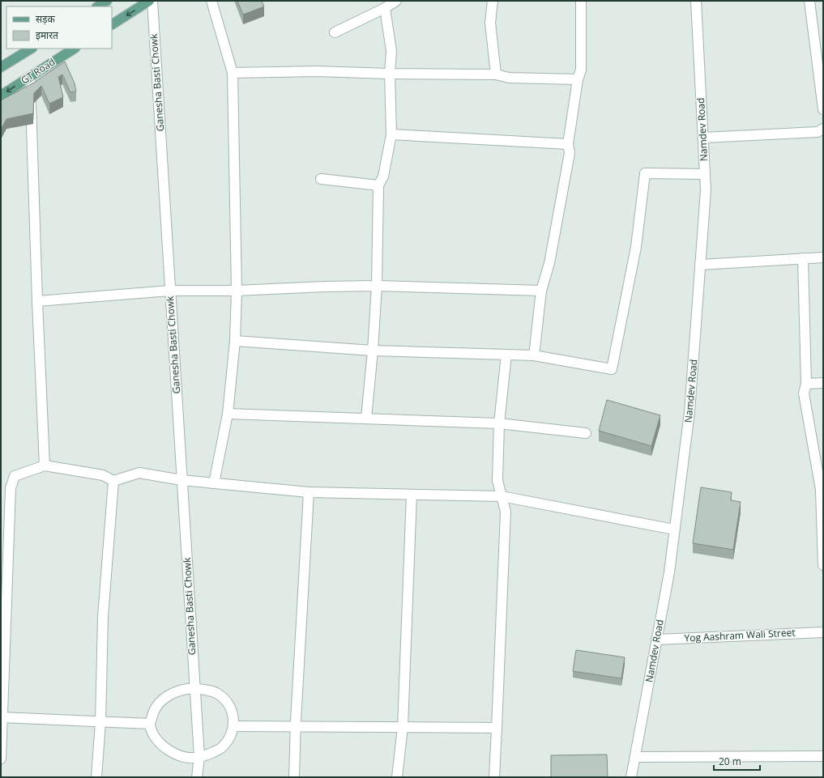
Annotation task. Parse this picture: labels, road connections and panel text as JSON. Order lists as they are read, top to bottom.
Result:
{
  "streets": {
    "main road": ["GT Road"],
    "street": ["Ganesha Basti Chowk", "Namdev Road", "Yog Aashram Wali Street"]
  },
  "crossings": [
    ["Namdev Road", "Yog Aashram Wali Street"]
  ],
  "legend": ["सड़क", "इमारत"],
  "scale_bar": "20 m"
}
